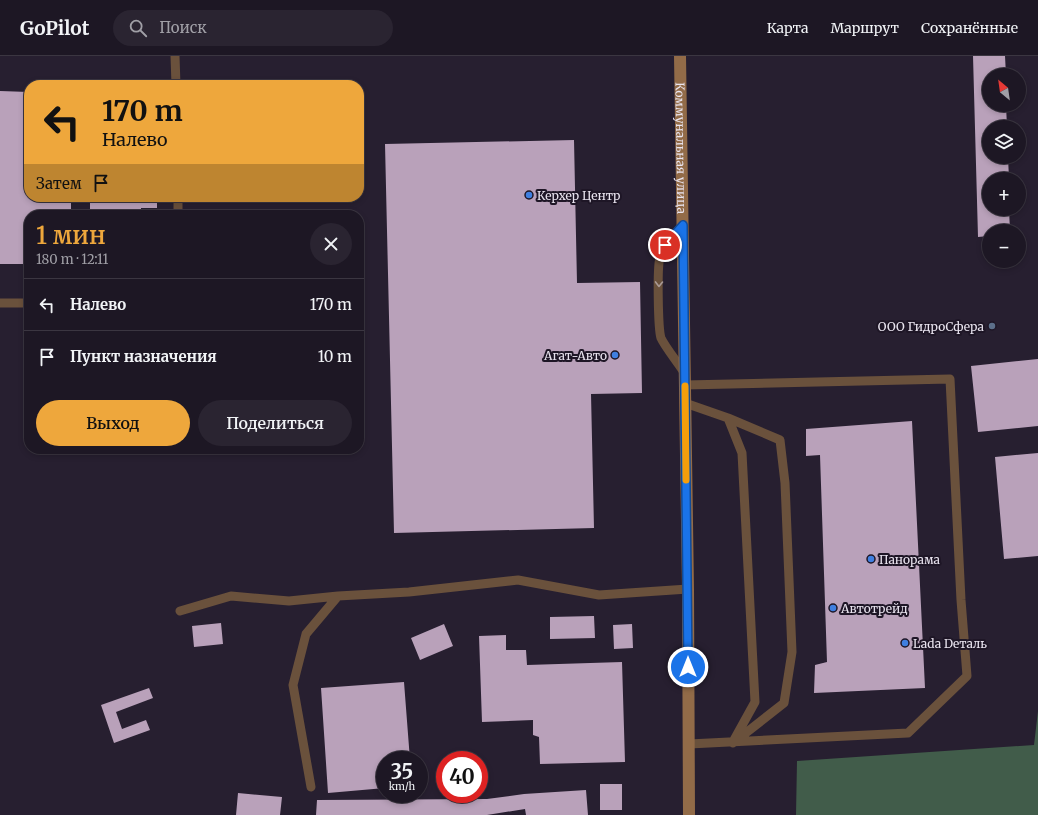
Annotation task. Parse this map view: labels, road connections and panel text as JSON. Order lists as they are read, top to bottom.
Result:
{
  "streets": {
    "street": ["Коммунальная улица"]
  },
  "places": [
    "Керхер Центр",
    "ООО ГидроСфера",
    "Агат-Авто",
    "Панорама",
    "Автотрейд",
    "Lada Dеталь"
  ],
  "north": "top left",
  "page": {
    "header": "GoPilot",
    "search": "Поиск",
    "nav": ["Карта", "Маршрут", "Сохранённые"],
    "map_buttons": ["+", "−"],
    "turn": ["170 m", "Налево"],
    "then": "Затем",
    "heading": ["1 мин", "180 m · 12:11"],
    "list": [
      {
        "name": "Налево",
        "value": "170 m"
      },
      {
        "name": "Пункт назначения",
        "value": "10 m"
      }
    ],
    "buttons": ["Выход", "Поделиться"],
    "speed": "35 km/h",
    "limit": "40"
  }
}
